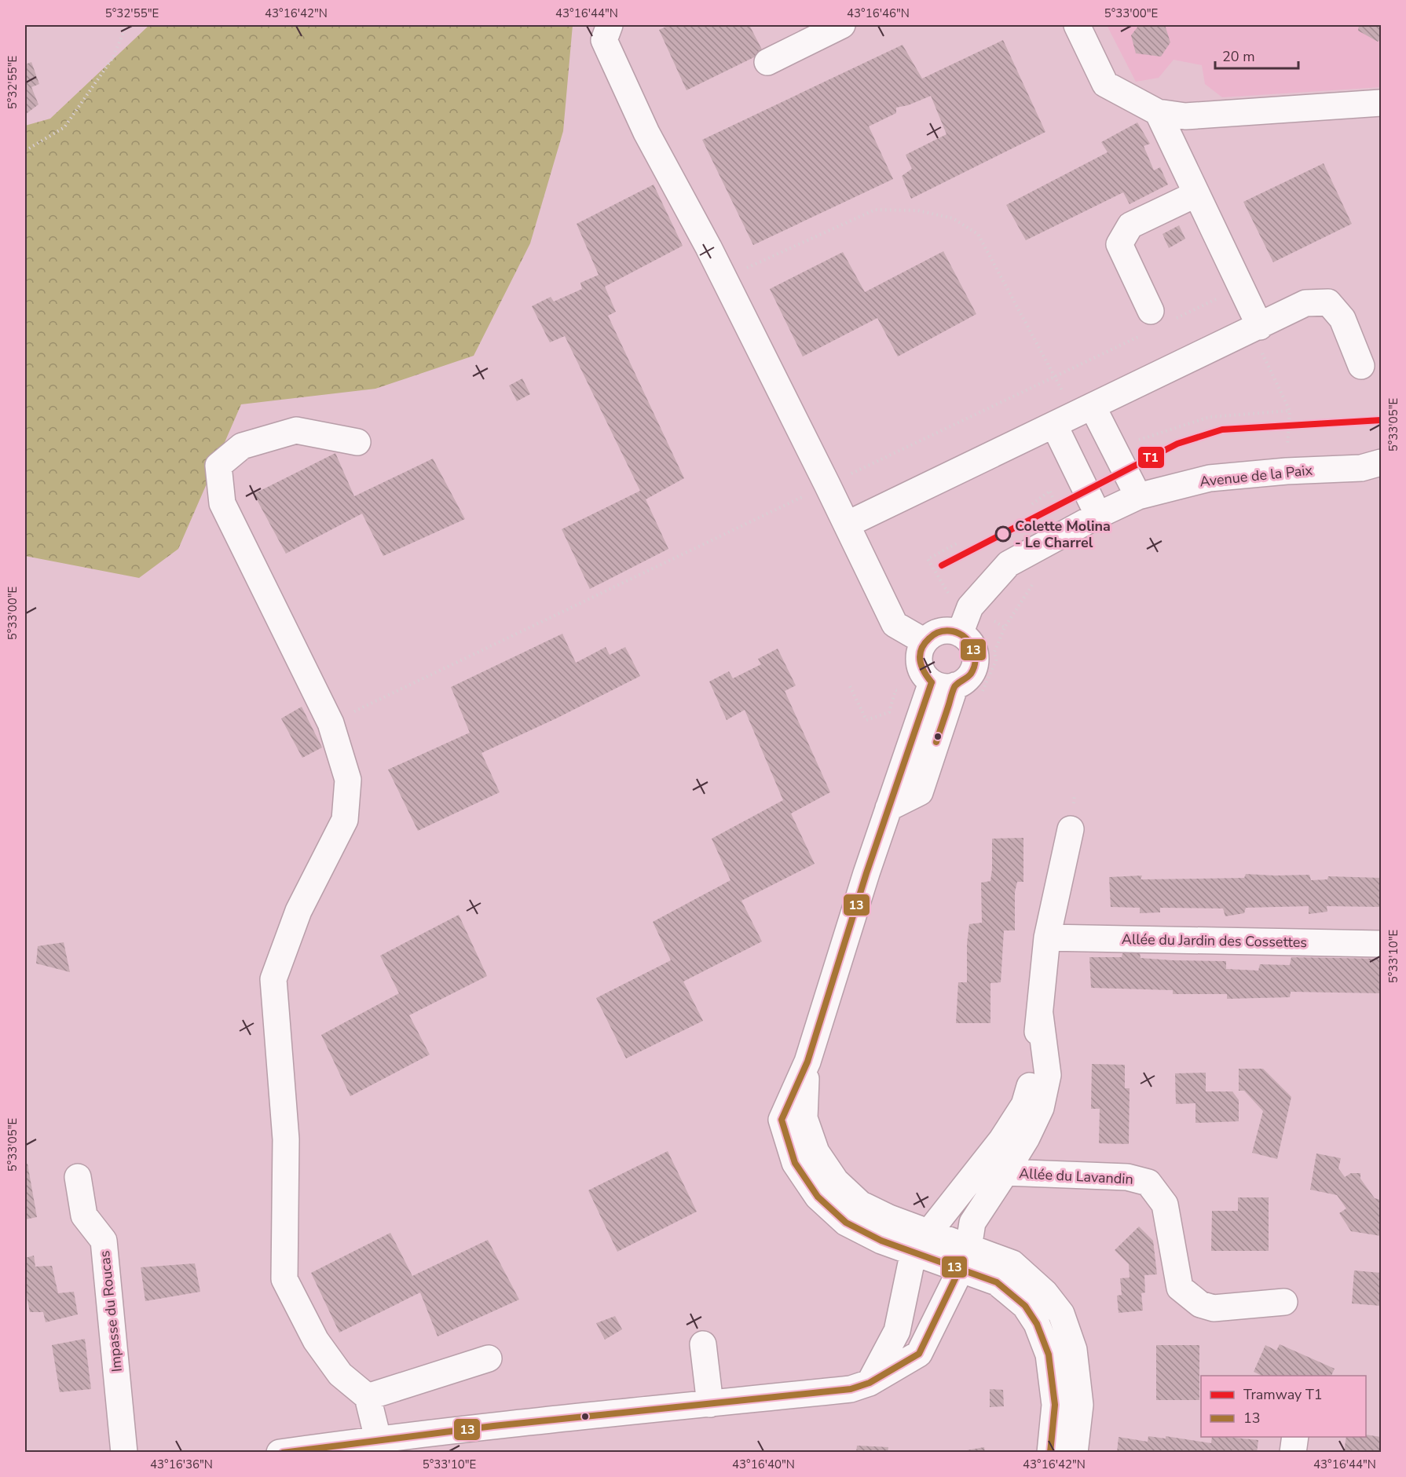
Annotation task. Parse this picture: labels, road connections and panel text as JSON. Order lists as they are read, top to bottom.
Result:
{
  "streets": {
    "street": [
      "Avenue de la Paix",
      "Allée du Jardin des Cossettes",
      "Allée du Lavandin",
      "Impasse du Roucas"
    ]
  },
  "places": ["Colette Molina - Le Charrel"],
  "lines": ["tram line T1", "transit line 13"],
  "legend": ["Tramway T1", "13"],
  "scale_bar": "20 m",
  "coordinates": [
    "5°32'55\"E",
    "43°16'42\"N",
    "43°16'44\"N",
    "43°16'46\"N",
    "5°33'00\"E",
    "5°33'05\"E",
    "5°33'10\"E",
    "43°16'36\"N",
    "43°16'40\"N"
  ]
}
